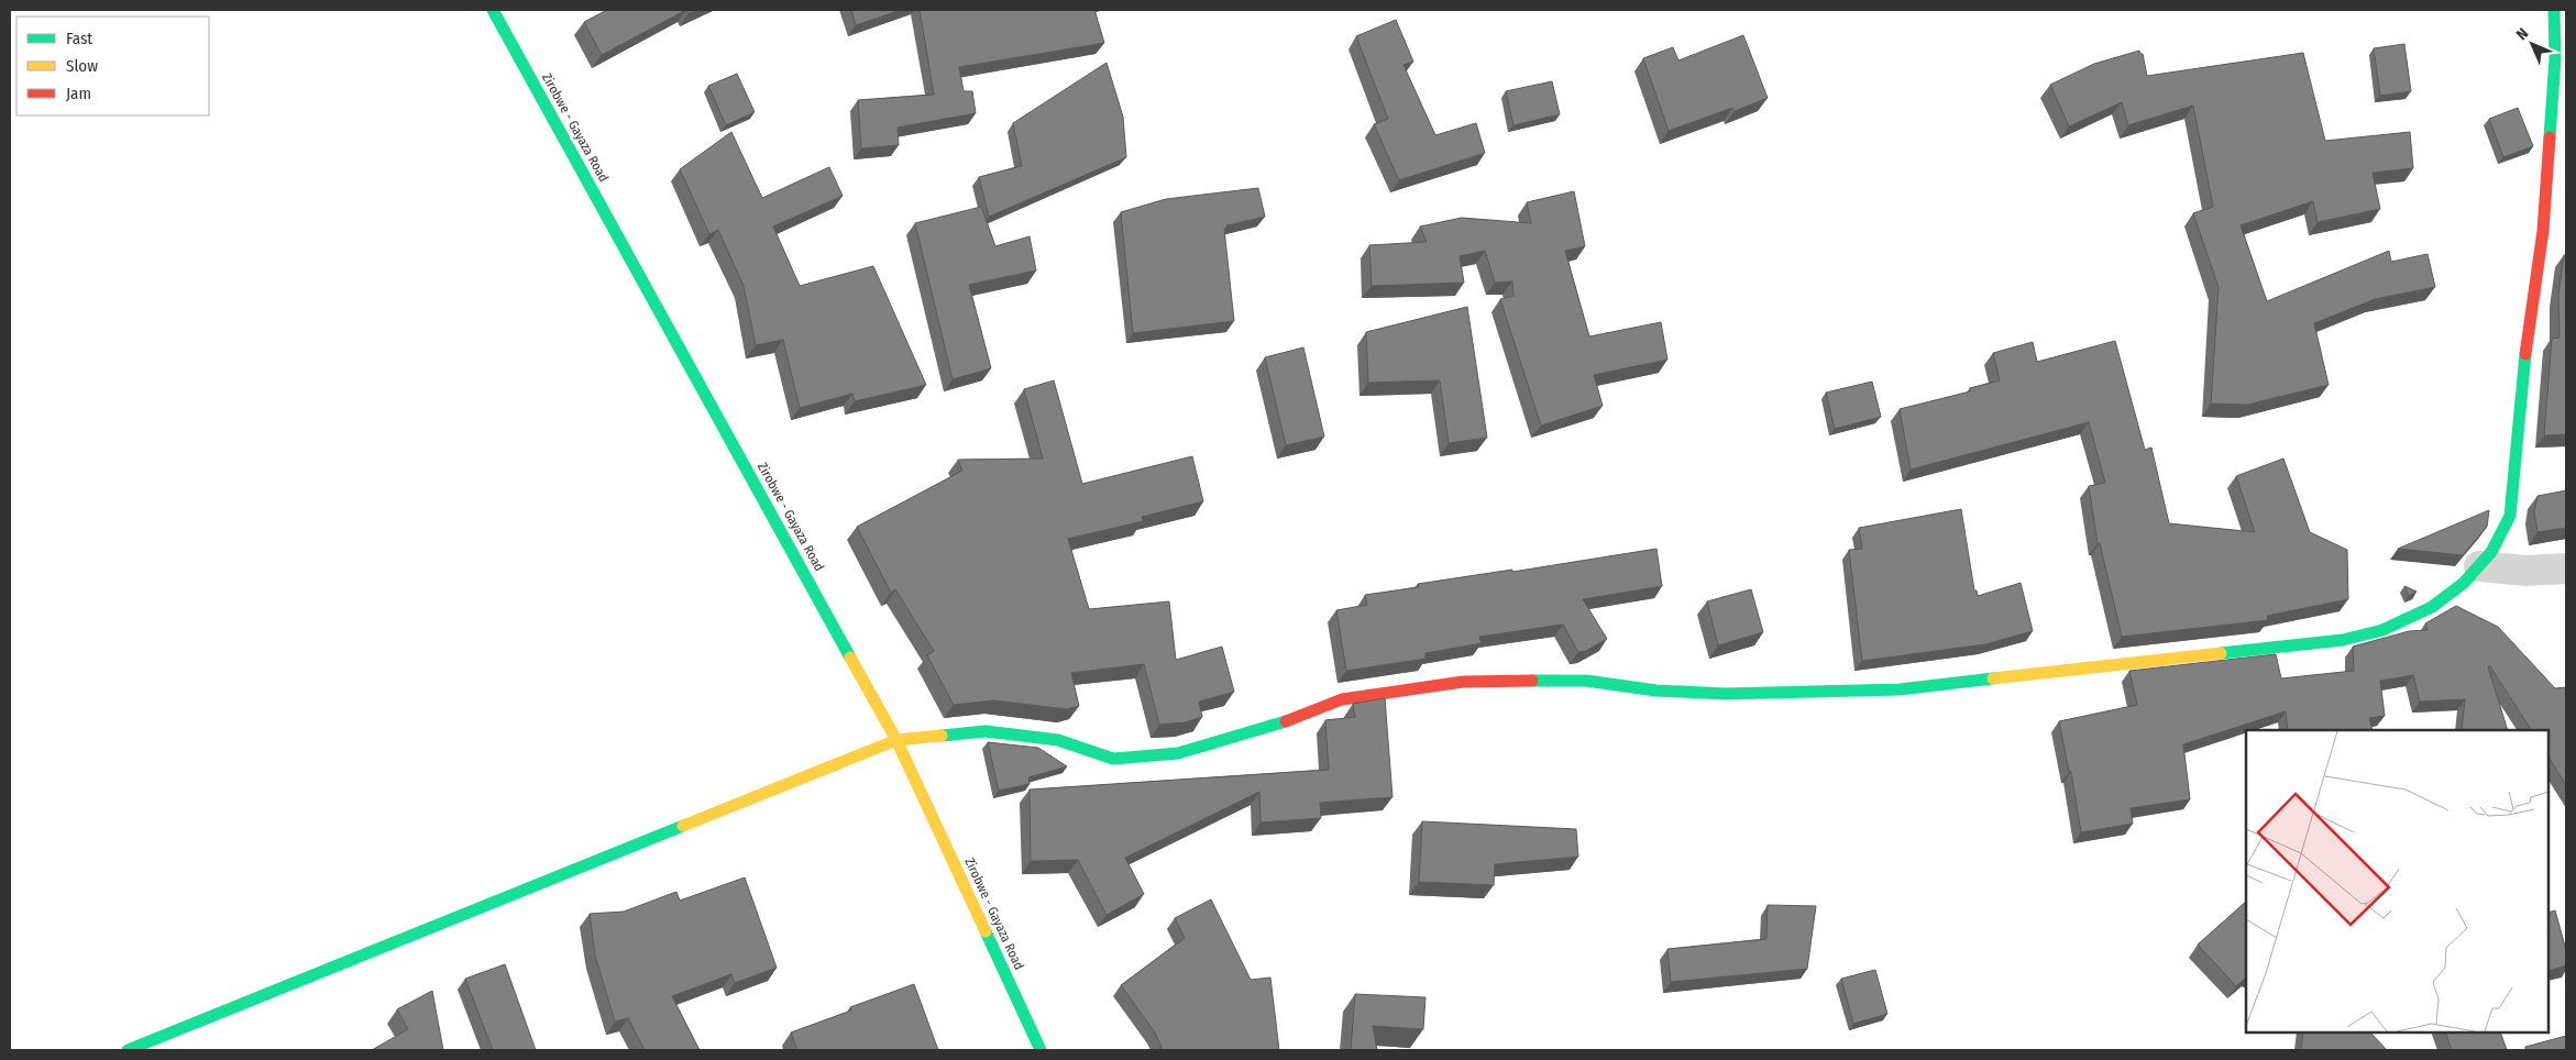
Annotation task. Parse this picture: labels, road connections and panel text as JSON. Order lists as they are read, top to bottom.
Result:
{
  "streets": {
    "street": ["Zirobwe - Gayaza Road"]
  },
  "legend": ["Fast", "Slow", "Jam"],
  "north": "top left"
}
